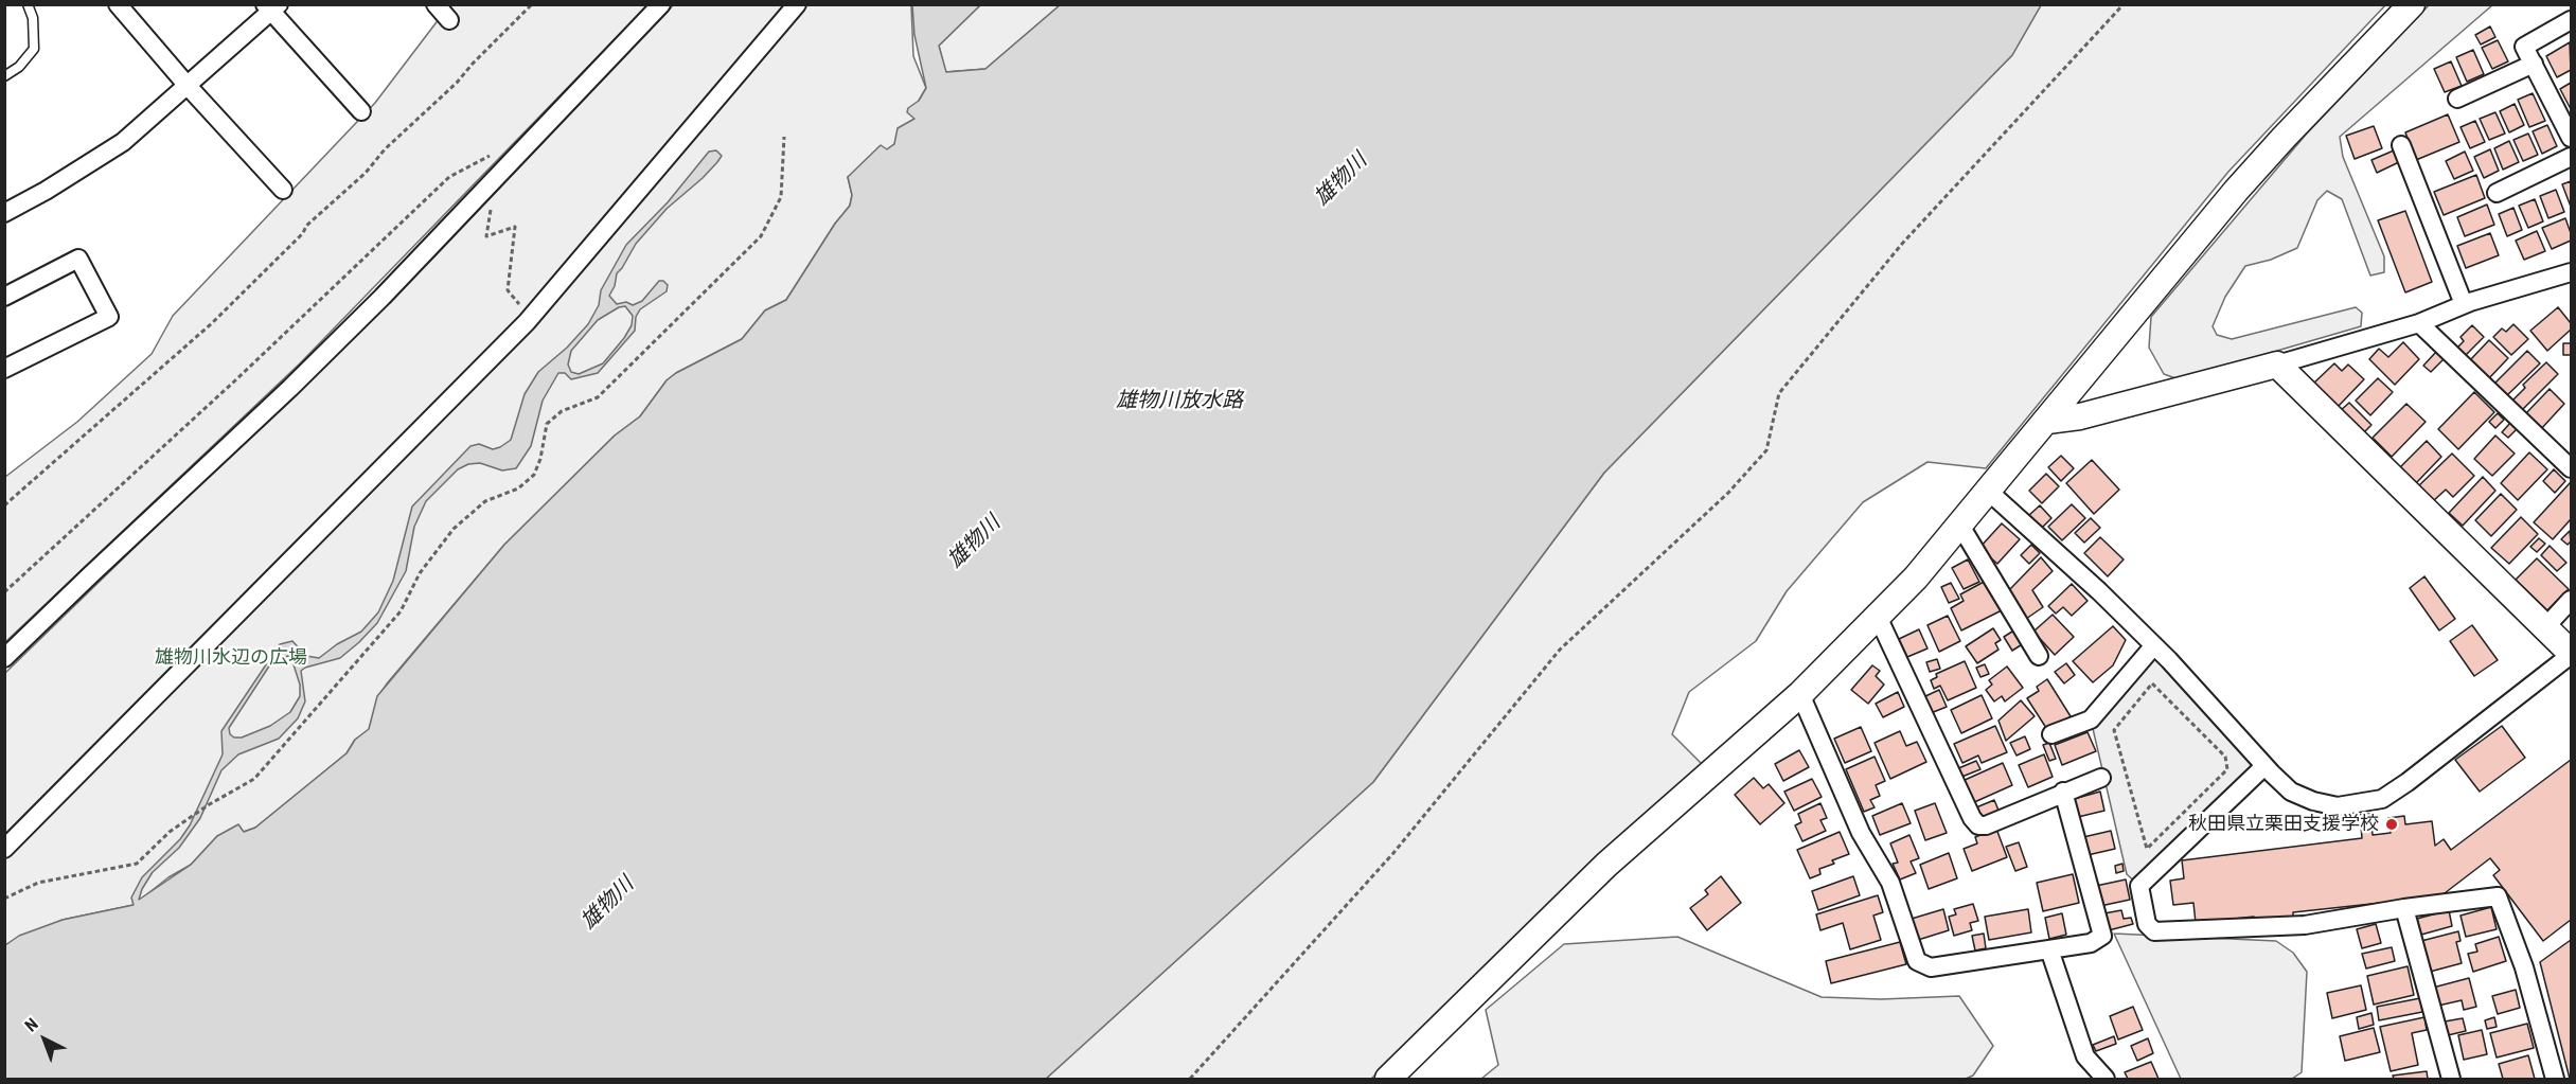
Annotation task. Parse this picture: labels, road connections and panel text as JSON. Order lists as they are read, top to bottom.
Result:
{
  "water": ["雄物川", "雄物川放水路"],
  "parks": ["雄物川水辺の広場"],
  "places": ["秋田県立栗田支援学校"],
  "north": "top left"
}
